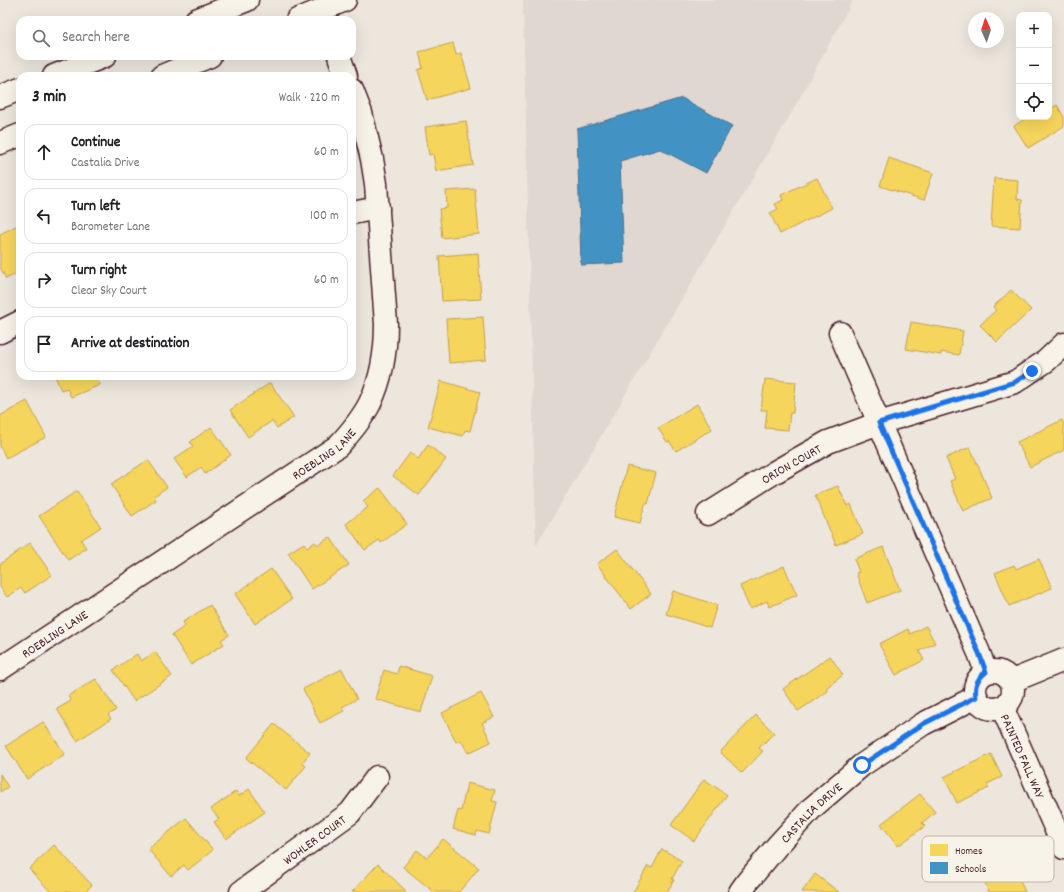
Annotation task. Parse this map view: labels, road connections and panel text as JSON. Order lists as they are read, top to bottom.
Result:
{
  "streets": {
    "street": [
      "ROEBLING LANE",
      "ORION COURT",
      "PAINTED FALL WAY",
      "CASTALIA DRIVE",
      "WOHLER COURT"
    ]
  },
  "crossings": [
    ["PAINTED FALL WAY", "CASTALIA DRIVE"]
  ],
  "legend": ["Homes", "Schools"],
  "north": "top",
  "page": {
    "map_buttons": ["+", "−"],
    "search": "Search here",
    "heading": ["3 min", "Walk · 220 m"],
    "list": [
      ["Continue", "Castalia Drive", "60 m"],
      ["Turn left", "Barometer Lane", "100 m"],
      ["Turn right", "Clear Sky Court", "60 m"],
      "Arrive at destination"
    ]
  }
}
